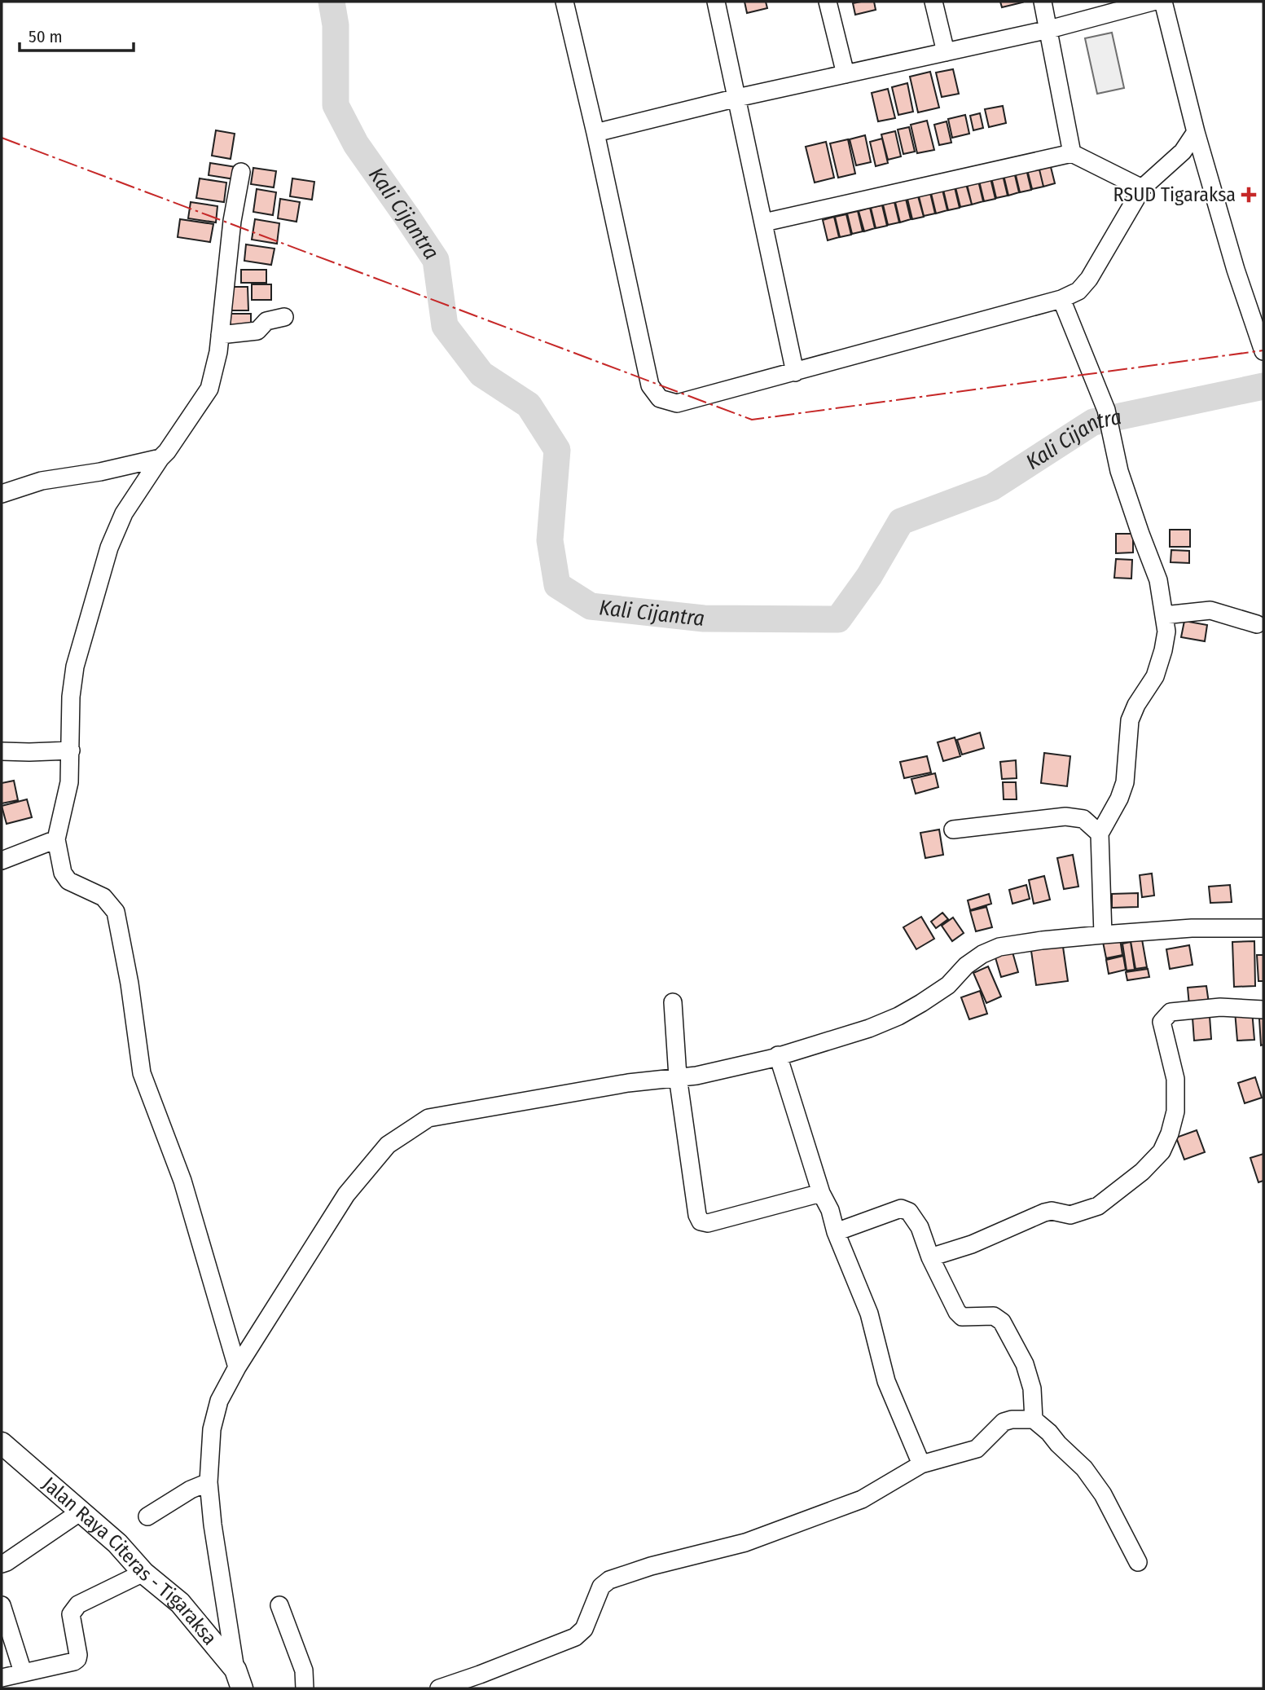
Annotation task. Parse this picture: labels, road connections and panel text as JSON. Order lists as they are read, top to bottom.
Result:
{
  "streets": {
    "main road": ["Jalan Raya Citeras - Tigaraksa"]
  },
  "water": ["Kali Cijantra"],
  "places": {
    "health": ["RSUD Tigaraksa"]
  },
  "scale_bar": "50 m"
}
